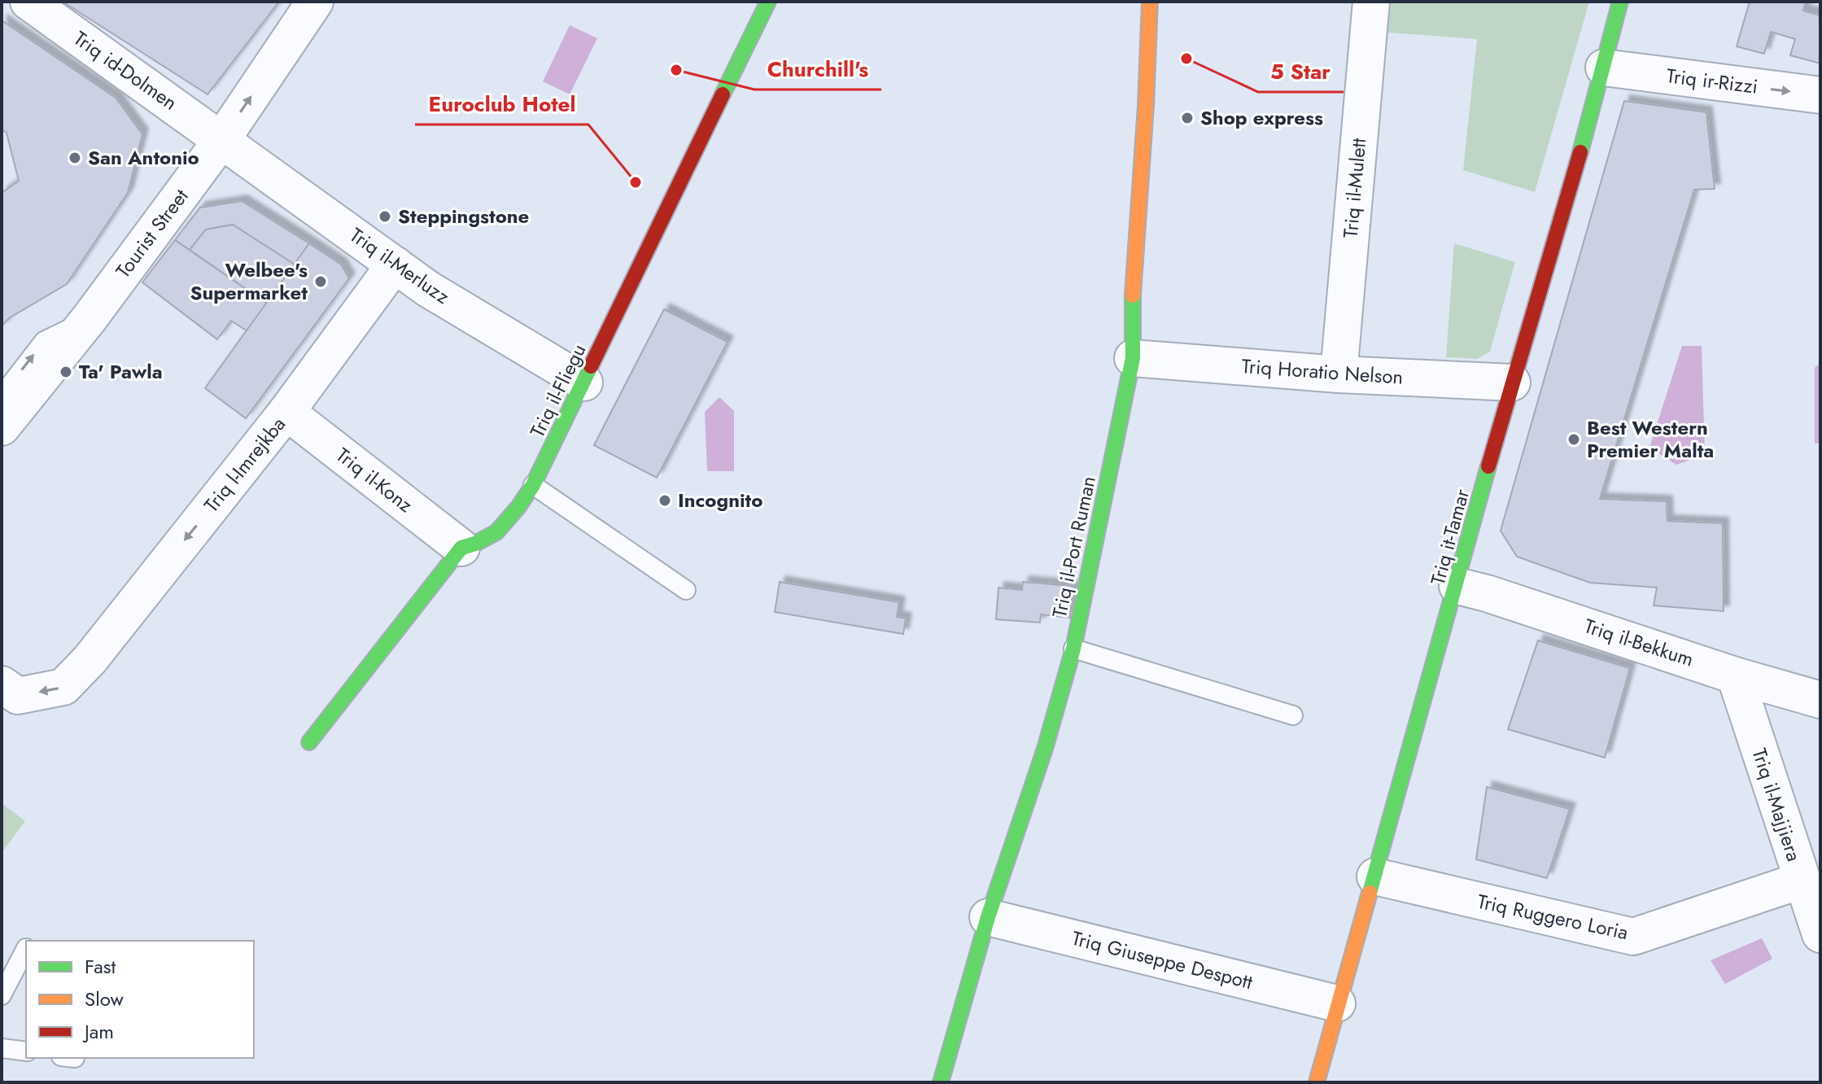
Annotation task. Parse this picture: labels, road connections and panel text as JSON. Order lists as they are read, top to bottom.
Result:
{
  "streets": {
    "street": [
      "Triq id-Dolmen",
      "Triq ir-Rizzi",
      "Triq il-Mulett",
      "Tourist Street",
      "Triq il-Merluzz",
      "Triq Horatio Nelson",
      "Triq il-Fliegu",
      "Triq l-Imrejkba",
      "Triq il-Konz",
      "Triq it-Tamar",
      "Triq il-Port Ruman",
      "Triq il-Bekkum",
      "Triq il-Majjiera",
      "Triq Ruggero Loria",
      "Triq Giuseppe Despott"
    ]
  },
  "crossings": [
    ["Triq id-Dolmen", "Tourist Street"],
    ["Triq id-Dolmen", "Triq il-Merluzz"],
    ["Triq ir-Rizzi", "Triq it-Tamar"],
    ["Triq il-Mulett", "Triq Horatio Nelson"],
    ["Tourist Street", "Triq il-Merluzz"],
    ["Triq il-Merluzz", "Triq il-Fliegu"],
    ["Triq il-Merluzz", "Triq l-Imrejkba"],
    ["Triq Horatio Nelson", "Triq it-Tamar"],
    ["Triq Horatio Nelson", "Triq il-Port Ruman"],
    ["Triq il-Fliegu", "Triq il-Konz"],
    ["Triq l-Imrejkba", "Triq il-Konz"],
    ["Triq it-Tamar", "Triq il-Bekkum"],
    ["Triq it-Tamar", "Triq Ruggero Loria"],
    ["Triq it-Tamar", "Triq Giuseppe Despott"],
    ["Triq il-Port Ruman", "Triq Giuseppe Despott"],
    ["Triq il-Bekkum", "Triq il-Majjiera"],
    ["Triq il-Majjiera", "Triq Ruggero Loria"]
  ],
  "one_way": ["Triq ir-Rizzi"],
  "places": [
    "5 Star",
    "Churchill's",
    "Shop express",
    "San Antonio",
    "Euroclub Hotel",
    "Steppingstone",
    "Welbee's Supermarket",
    "Ta' Pawla",
    "Best Western Premier Malta",
    "Incognito"
  ],
  "legend": ["Fast", "Slow", "Jam"]
}
